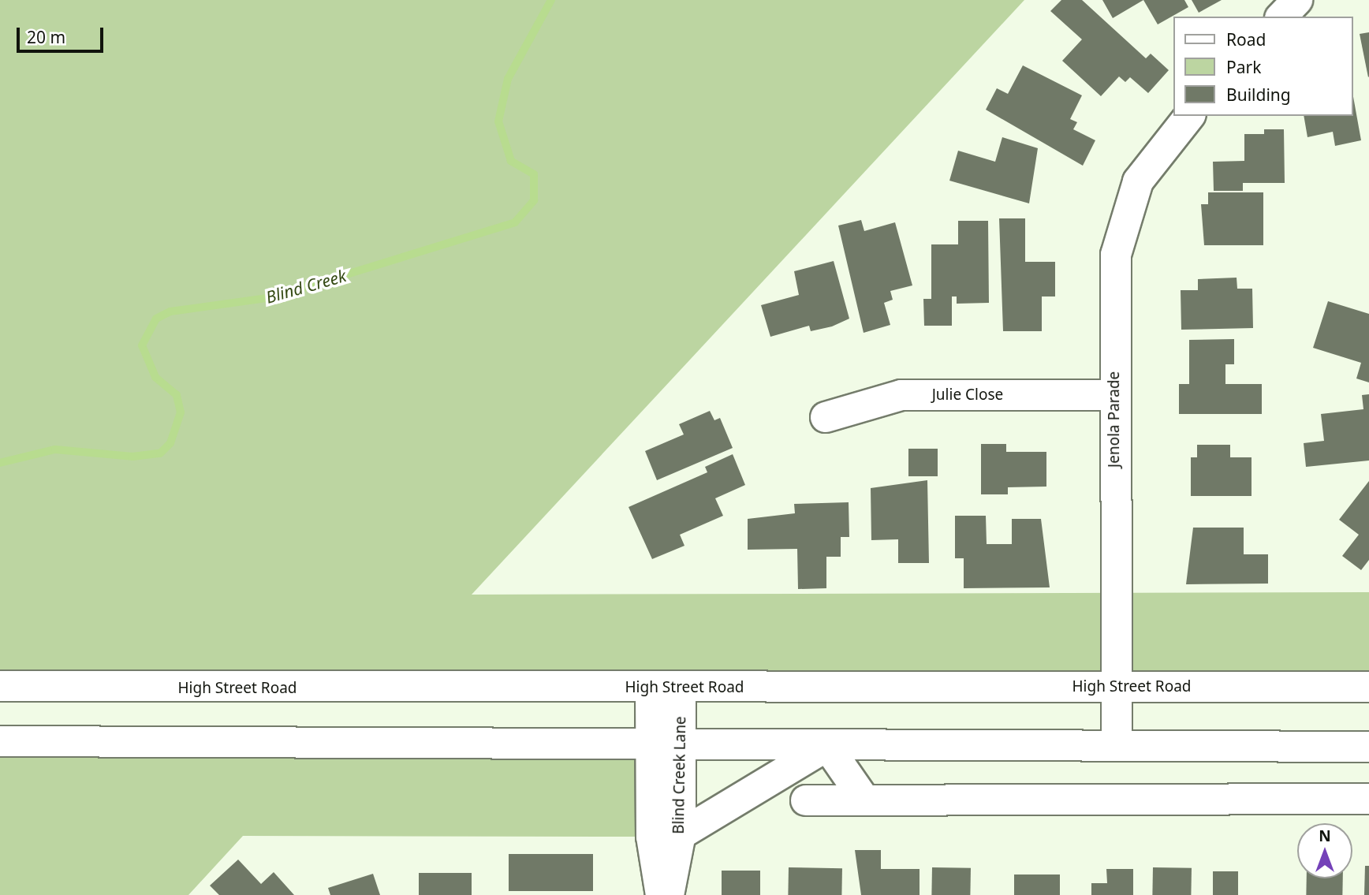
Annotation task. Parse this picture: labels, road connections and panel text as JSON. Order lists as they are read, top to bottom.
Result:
{
  "streets": {
    "main road": [
      "Julie Close",
      "Jenola Parade",
      "High Street Road",
      "Blind Creek Lane"
    ]
  },
  "crossings": [
    ["Julie Close", "Jenola Parade"],
    ["Jenola Parade", "High Street Road"],
    ["High Street Road", "Blind Creek Lane"]
  ],
  "water": ["Blind Creek"],
  "legend": ["Road", "Park", "Building"],
  "scale_bar": "20 m",
  "north": "top"
}
